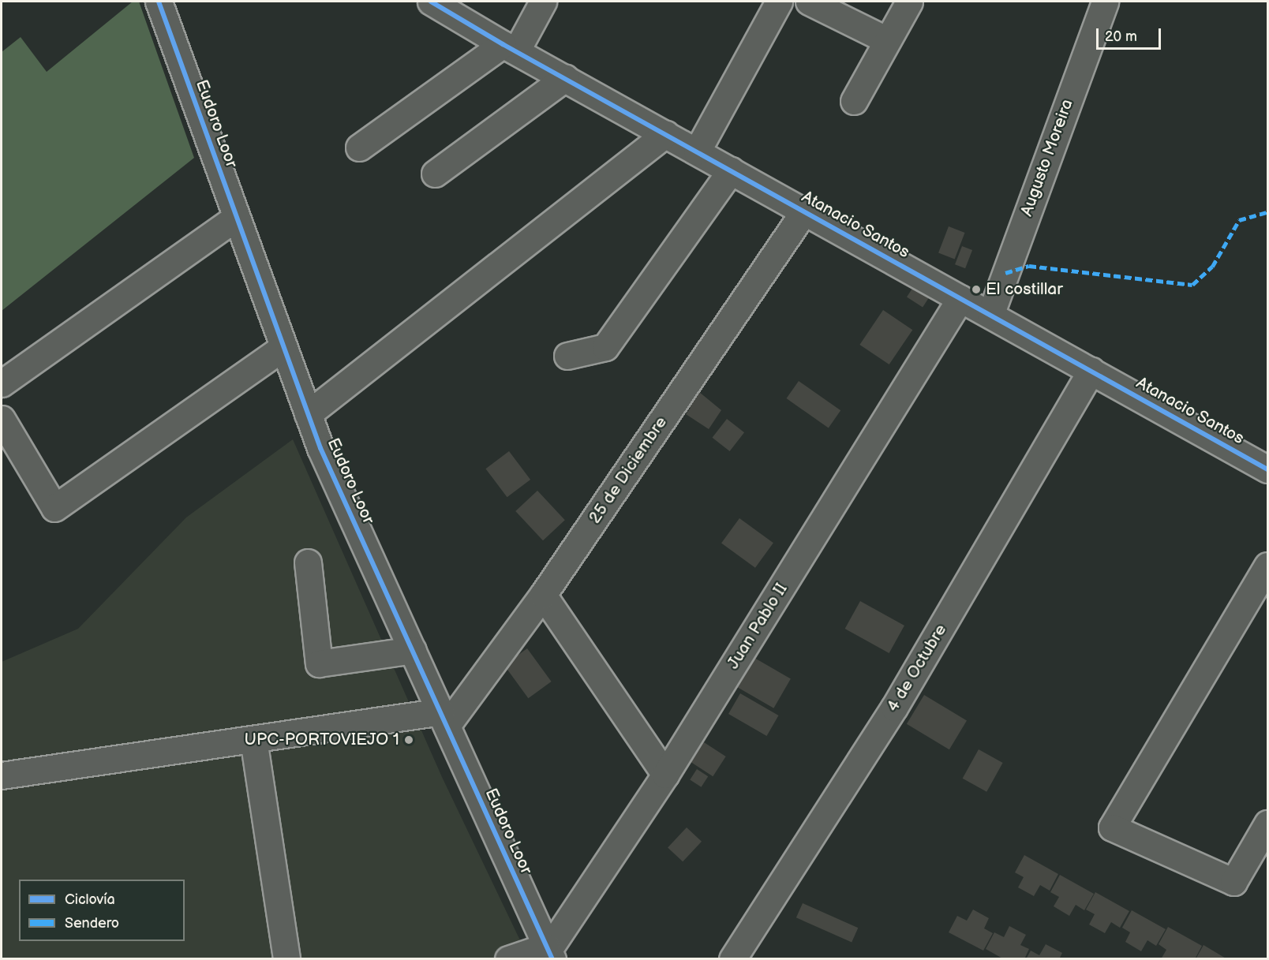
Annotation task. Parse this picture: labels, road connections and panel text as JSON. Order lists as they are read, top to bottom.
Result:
{
  "streets": {
    "street": [
      "Eudoro Loor",
      "Augusto Moreira",
      "Atanacio Santos",
      "25 de Diciembre",
      "Juan Pablo II",
      "4 de Octubre"
    ]
  },
  "crossings": [
    ["Eudoro Loor", "25 de Diciembre"],
    ["Eudoro Loor", "Juan Pablo II"],
    ["Augusto Moreira", "Atanacio Santos"],
    ["Atanacio Santos", "25 de Diciembre"],
    ["Atanacio Santos", "Juan Pablo II"],
    ["Atanacio Santos", "4 de Octubre"]
  ],
  "places": ["El costillar", "UPC-PORTOVIEJO 1"],
  "legend": ["Ciclovía", "Sendero"],
  "scale_bar": "20 m"
}
